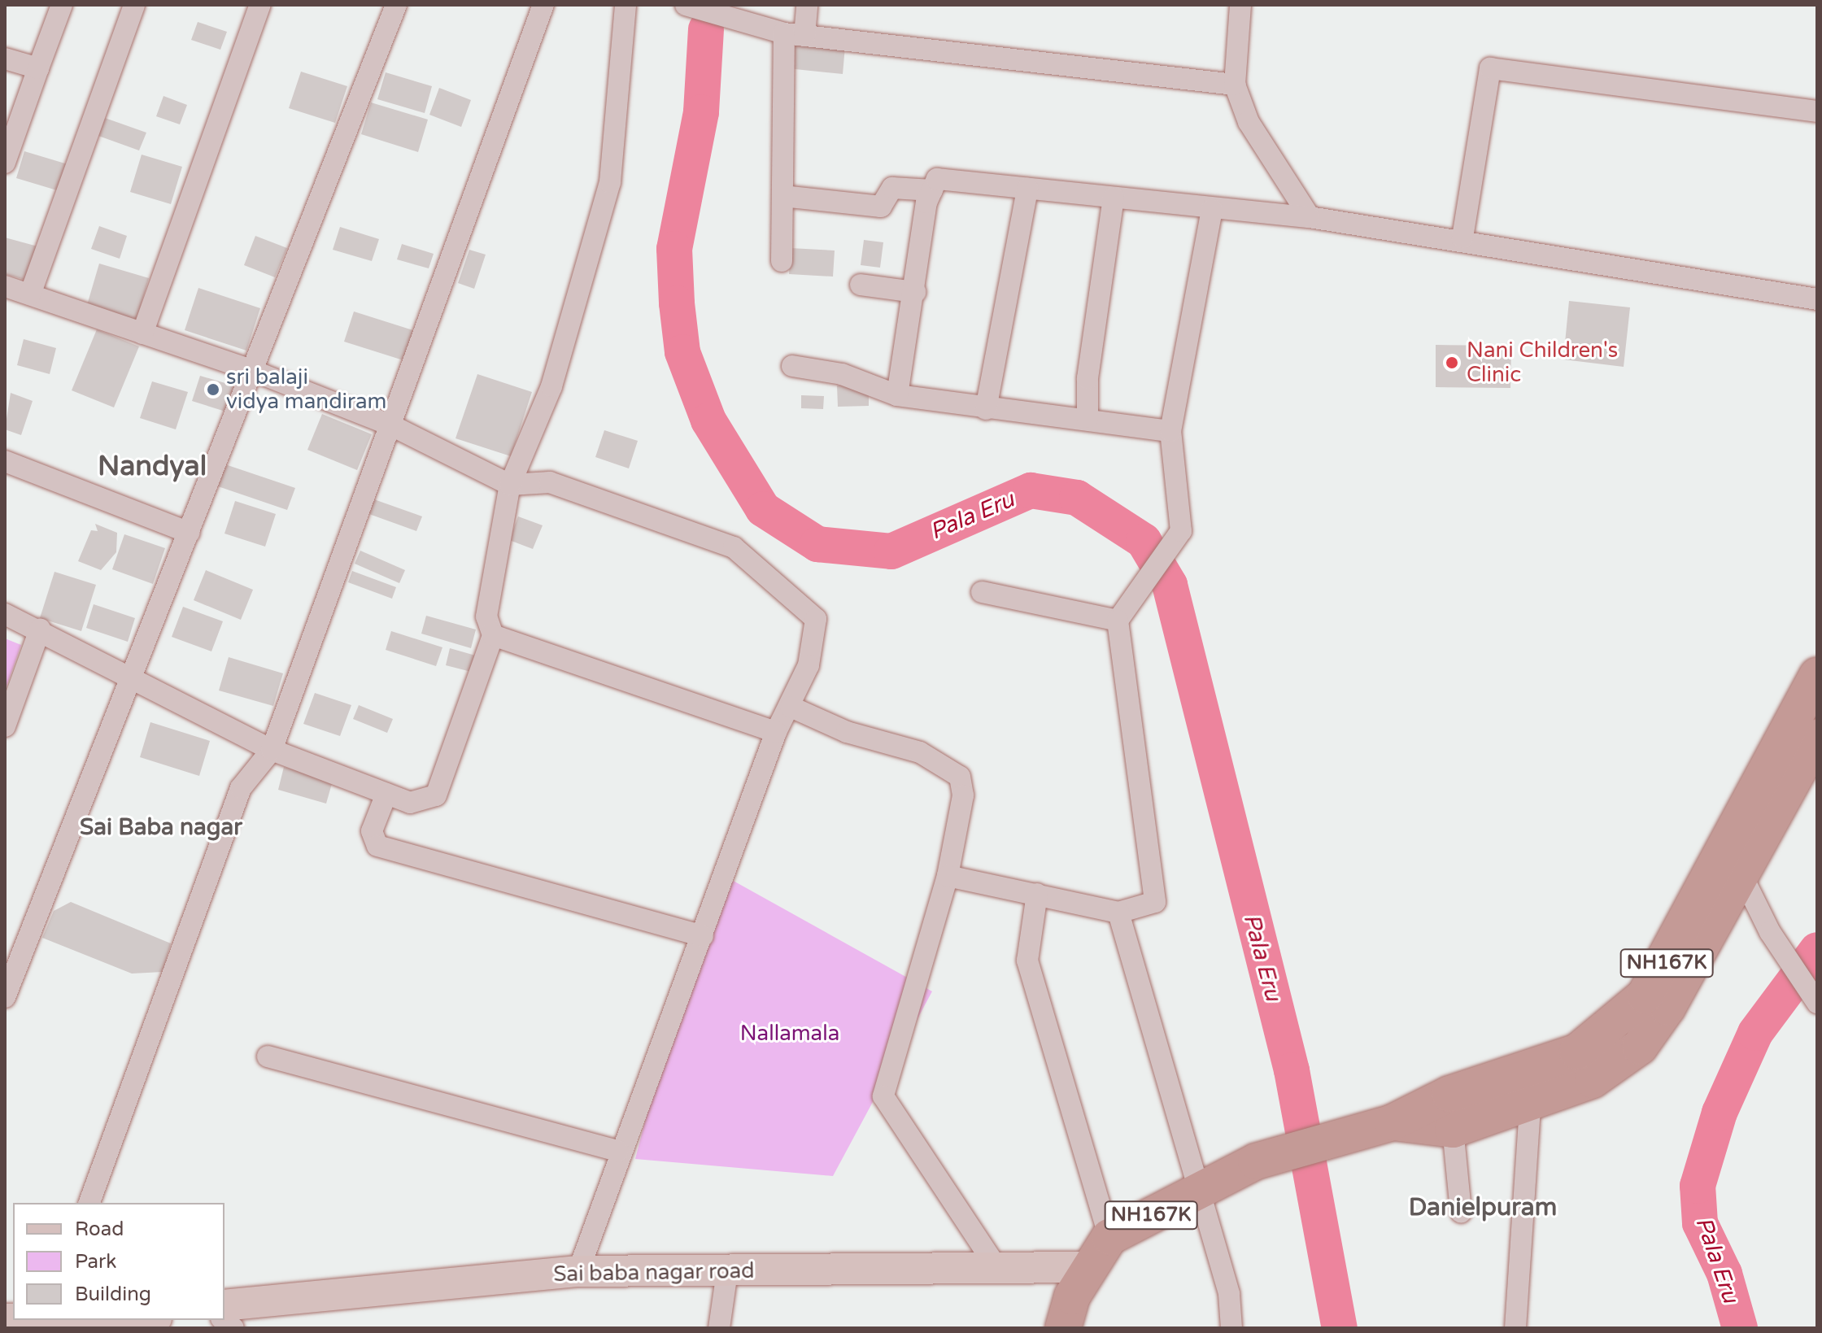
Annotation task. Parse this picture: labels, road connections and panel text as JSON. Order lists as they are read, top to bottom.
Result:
{
  "streets": {
    "highway": ["NH167K"],
    "main road": ["Sai baba nagar road"]
  },
  "crossings": [
    ["NH167K", "Sai baba nagar road"]
  ],
  "districts": ["Nandyal", "Sai Baba nagar", "Danielpuram"],
  "water": ["Pala Eru"],
  "parks": ["Nallamala"],
  "places": ["Nani Children's Clinic", "sri balaji vidya mandiram"],
  "legend": ["Road", "Park", "Building"]
}
